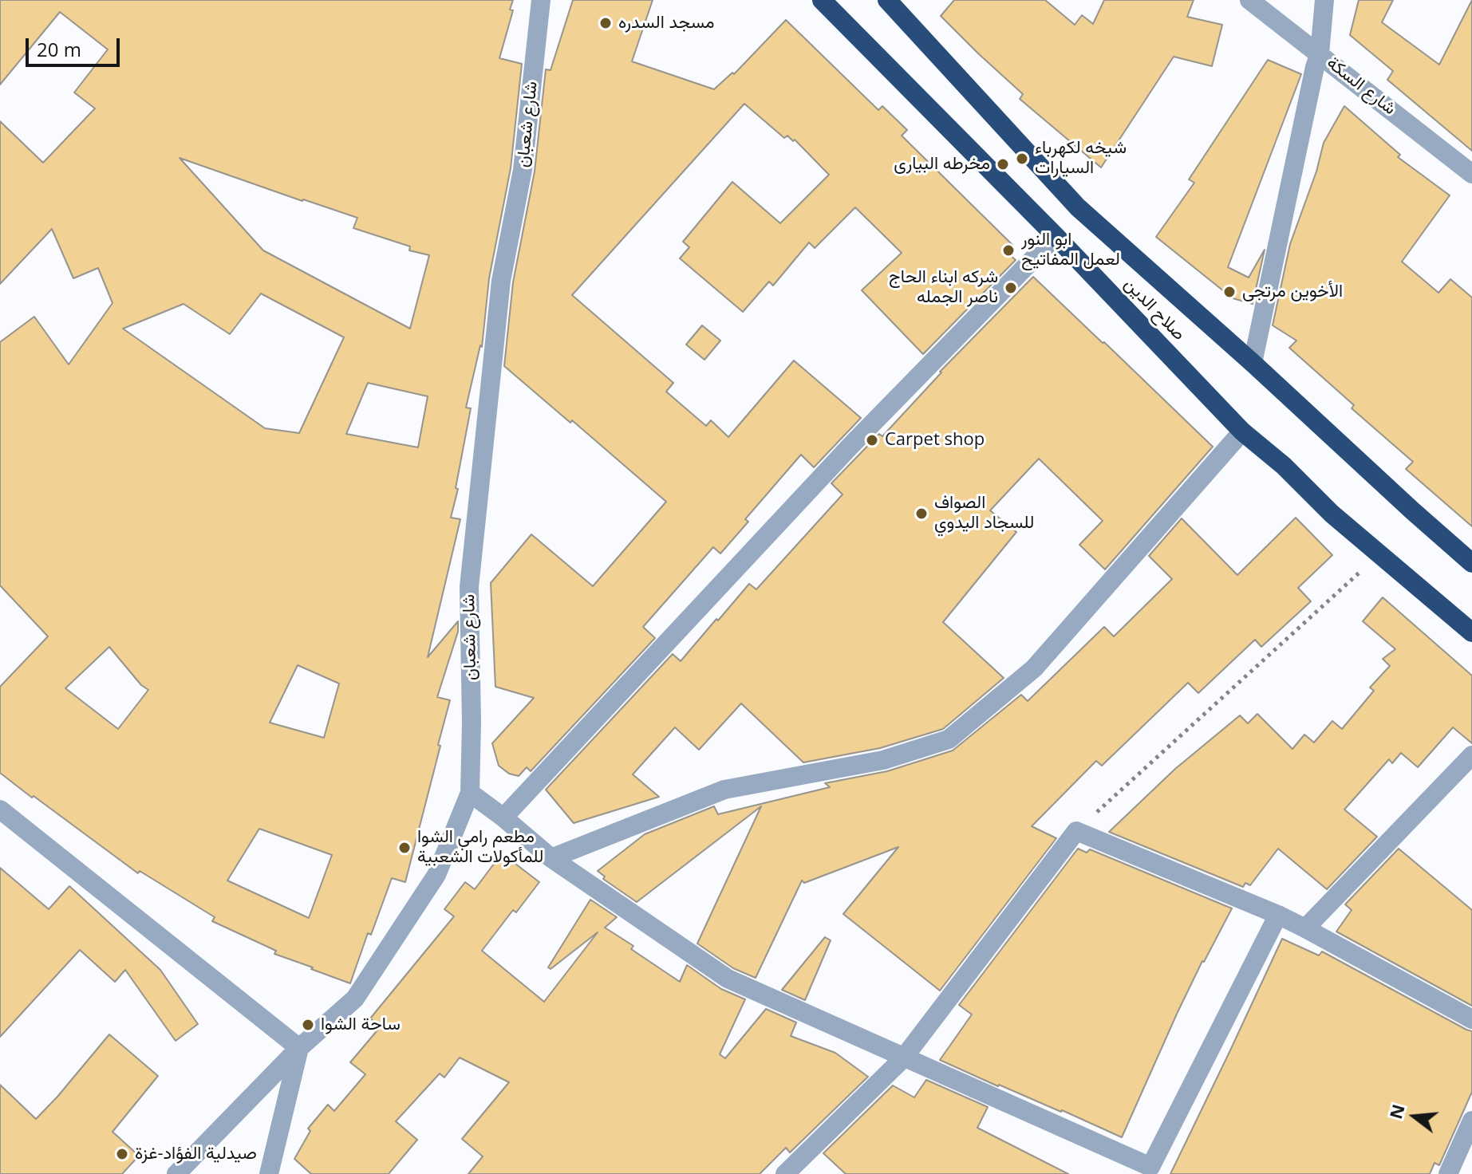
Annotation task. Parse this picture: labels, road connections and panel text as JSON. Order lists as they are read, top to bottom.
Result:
{
  "streets": {
    "highway": ["صلاح الدين"],
    "street": ["شارع السكة", "شارع شعبان"]
  },
  "places": [
    "مسجد السدره",
    "شيخه لكهرباء السيارات",
    "مخرطه البيارى",
    "ابو النور لعمل المفاتيح",
    "شركه ابناء الحاج ناصر الجمله",
    "الأخوين مرتجى",
    "Carpet shop",
    "الصواف للسجاد اليدوي",
    "مطعم رامي الشوا للمأكولات الشعبية",
    "ساحة الشوا",
    "صيدلية الفؤاد-غزة"
  ],
  "scale_bar": "20 m",
  "north": "left"
}
